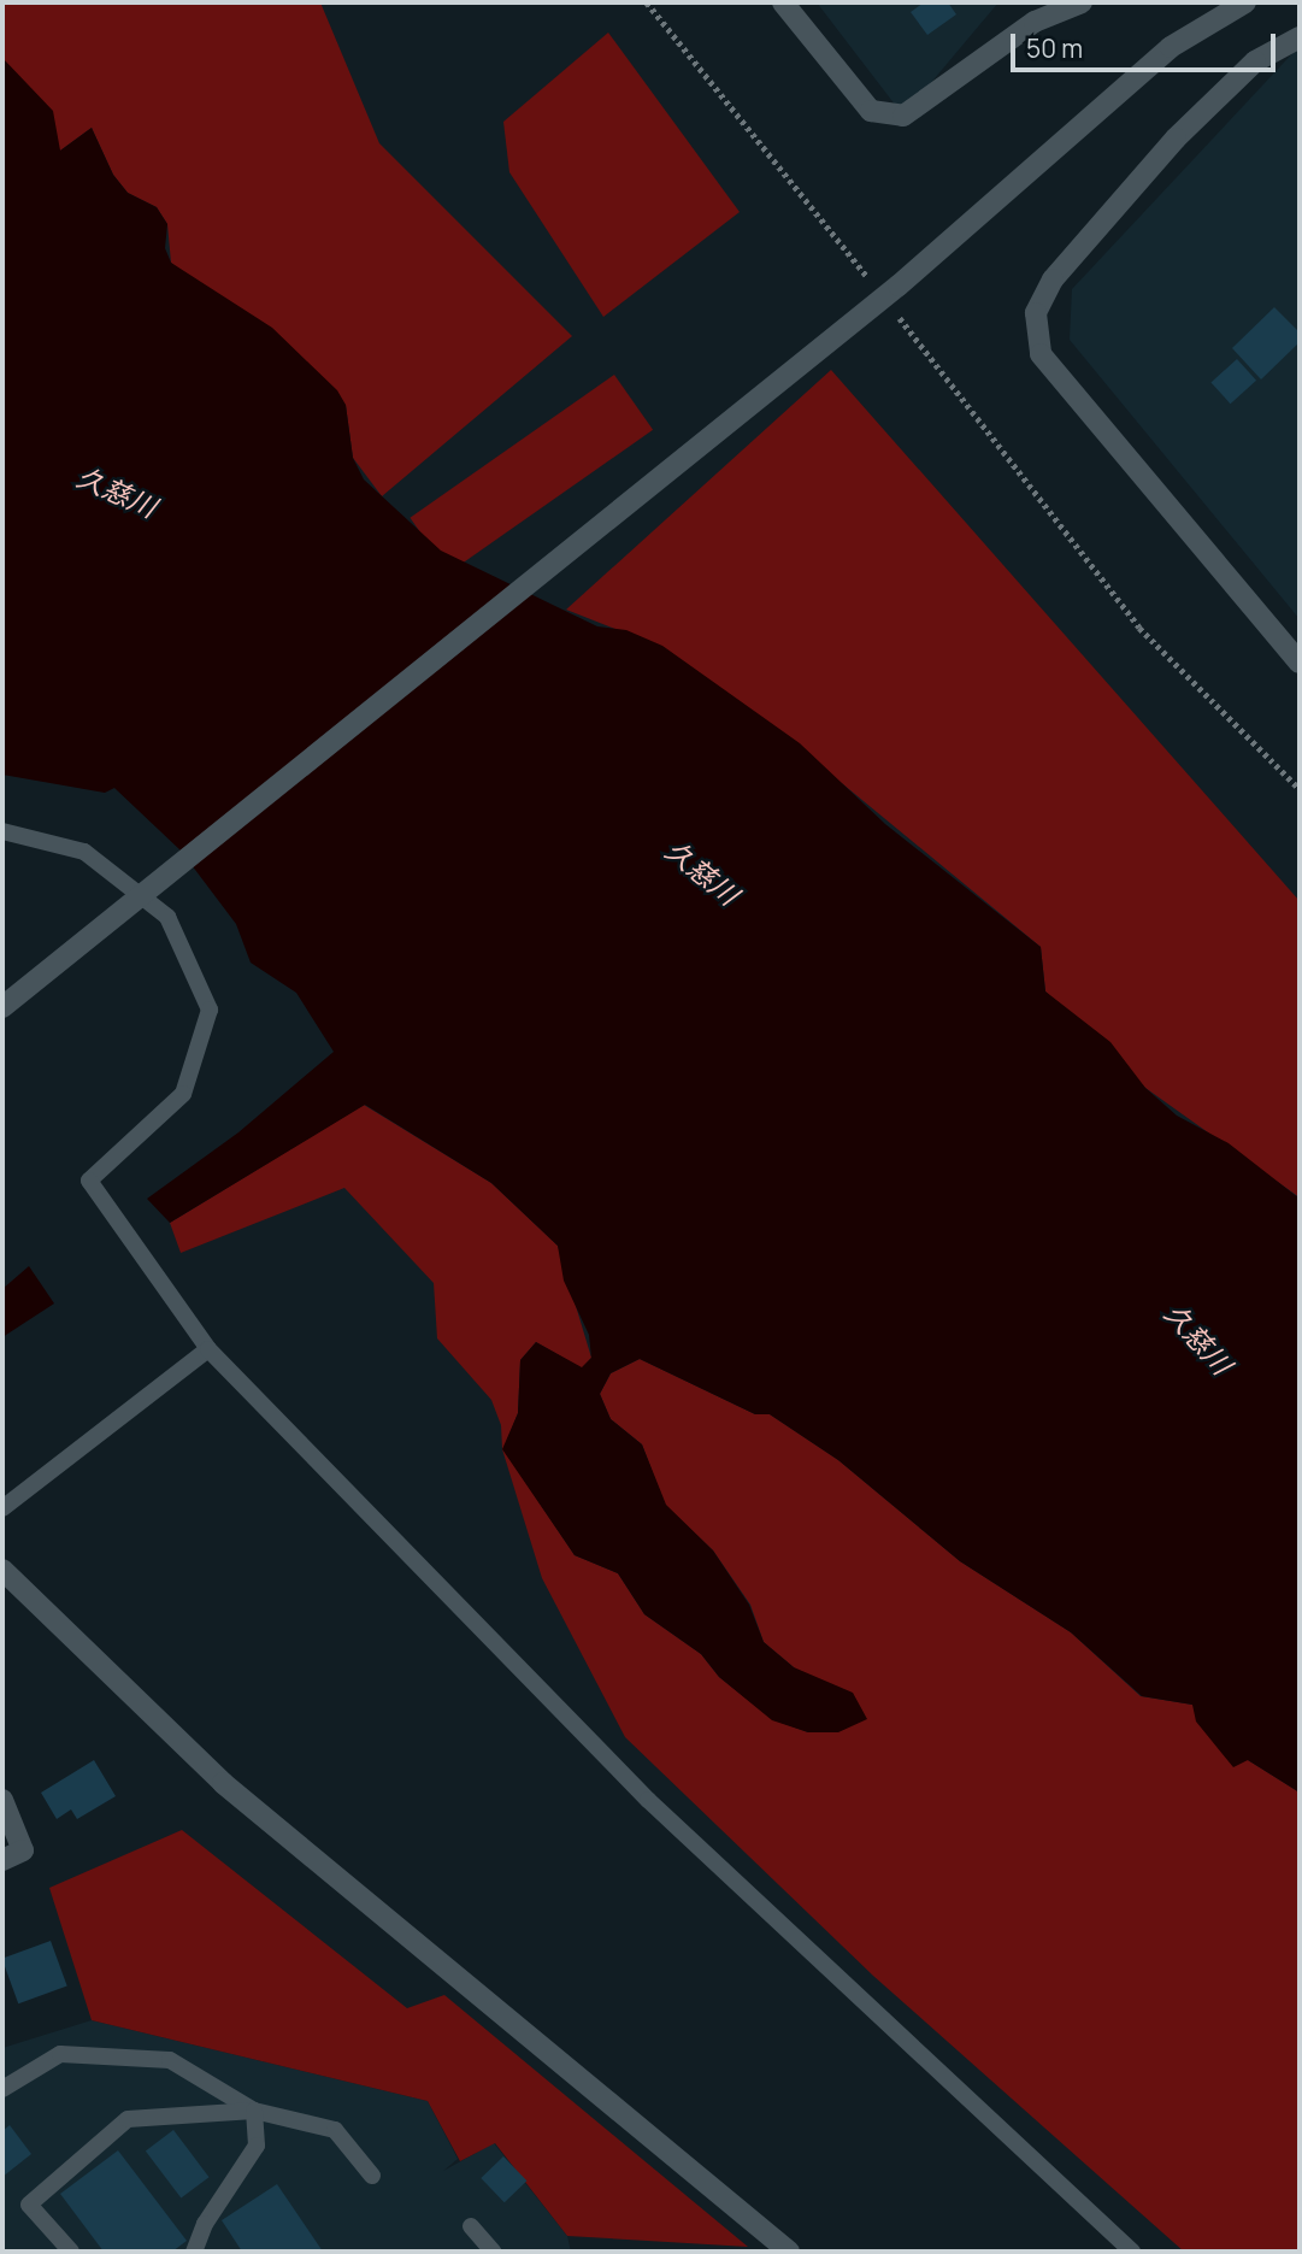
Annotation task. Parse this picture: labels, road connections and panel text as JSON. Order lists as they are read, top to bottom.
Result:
{
  "water": ["久慈川"],
  "scale_bar": "50 m"
}
